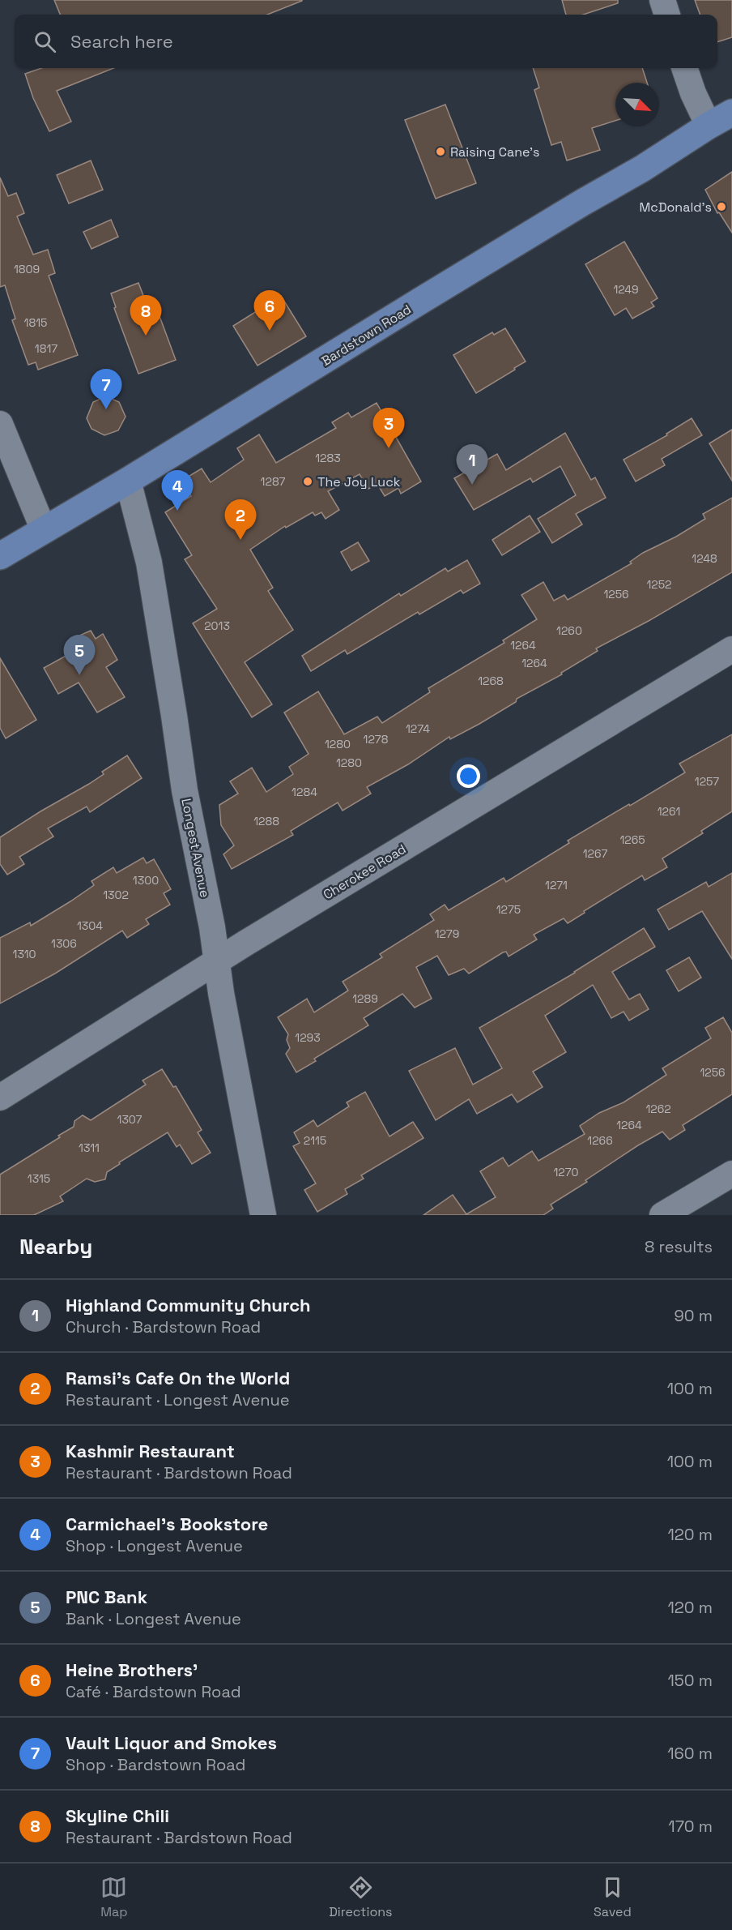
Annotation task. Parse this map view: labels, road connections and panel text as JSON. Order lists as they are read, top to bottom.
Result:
{
  "streets": {
    "main road": ["Bardstown Road"],
    "street": ["Longest Avenue", "Cherokee Road"]
  },
  "crossings": [
    ["Bardstown Road", "Longest Avenue"],
    ["Longest Avenue", "Cherokee Road"]
  ],
  "places": ["Raising Cane's", "McDonald's", "The Joy Luck"],
  "house_numbers": [
    "1809",
    "1249",
    "1815",
    "1817",
    "1283",
    "1287",
    "1248",
    "1252",
    "1256",
    "2013",
    "1260",
    "1264",
    "1264",
    "1268",
    "1274",
    "1278",
    "1280",
    "1280",
    "1257",
    "1284",
    "1261",
    "1288",
    "1265",
    "1267",
    "1300",
    "1271",
    "1302",
    "1275",
    "1304",
    "1279",
    "1306",
    "1310",
    "1289",
    "1293",
    "1256",
    "1262",
    "1307",
    "1264",
    "2115",
    "1266",
    "1311",
    "1270",
    "1315"
  ],
  "north": "bottom right",
  "page": {
    "search": "Search here",
    "pins": [
      "6",
      "8",
      "7",
      "3",
      "1",
      "4",
      "2",
      "5"
    ],
    "heading": ["Nearby", "8 results"],
    "list": [
      {
        "mark": "1",
        "name": "Highland Community Church",
        "note": "Church · Bardstown Road",
        "value": "90 m"
      },
      {
        "mark": "2",
        "name": "Ramsi's Cafe On the World",
        "note": "Restaurant · Longest Avenue",
        "value": "100 m"
      },
      {
        "mark": "3",
        "name": "Kashmir Restaurant",
        "note": "Restaurant · Bardstown Road",
        "value": "100 m"
      },
      {
        "mark": "4",
        "name": "Carmichael's Bookstore",
        "note": "Shop · Longest Avenue",
        "value": "120 m"
      },
      {
        "mark": "5",
        "name": "PNC Bank",
        "note": "Bank · Longest Avenue",
        "value": "120 m"
      },
      {
        "mark": "6",
        "name": "Heine Brothers’",
        "note": "Café · Bardstown Road",
        "value": "150 m"
      },
      {
        "mark": "7",
        "name": "Vault Liquor and Smokes",
        "note": "Shop · Bardstown Road",
        "value": "160 m"
      },
      {
        "mark": "8",
        "name": "Skyline Chili",
        "note": "Restaurant · Bardstown Road",
        "value": "170 m"
      }
    ],
    "nav": ["Map", "Directions", "Saved"]
  }
}
